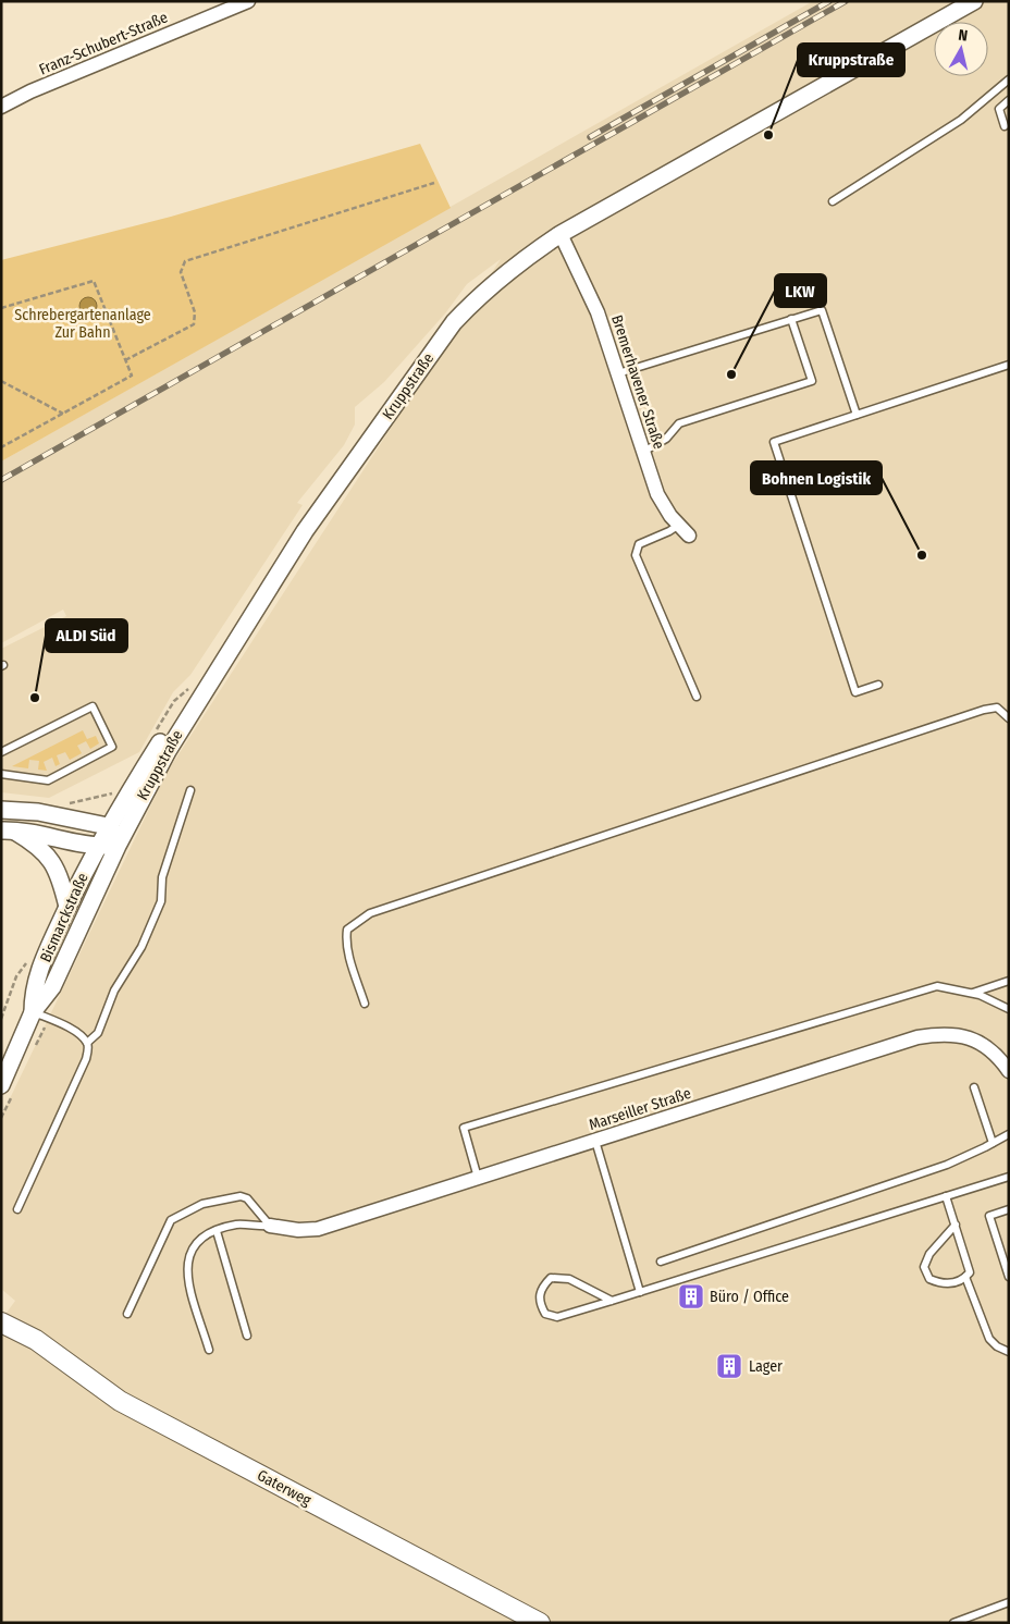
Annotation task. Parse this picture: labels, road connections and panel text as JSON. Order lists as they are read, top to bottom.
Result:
{
  "streets": {
    "main road": ["Gaterweg"],
    "street": [
      "Franz-Schubert-Straße",
      "Bremerhavener Straße",
      "Kruppstraße",
      "Bismarckstraße",
      "Marseiller Straße"
    ]
  },
  "crossings": [
    ["Bremerhavener Straße", "Kruppstraße"],
    ["Kruppstraße", "Bismarckstraße"]
  ],
  "parks": ["Schrebergartenanlage Zur Bahn"],
  "places": {
    "other": [
      "Kruppstraße",
      "LKW",
      "Bohnen Logistik",
      "ALDI Süd"
    ],
    "building": ["Büro / Office", "Lager"]
  },
  "north": "top"
}
